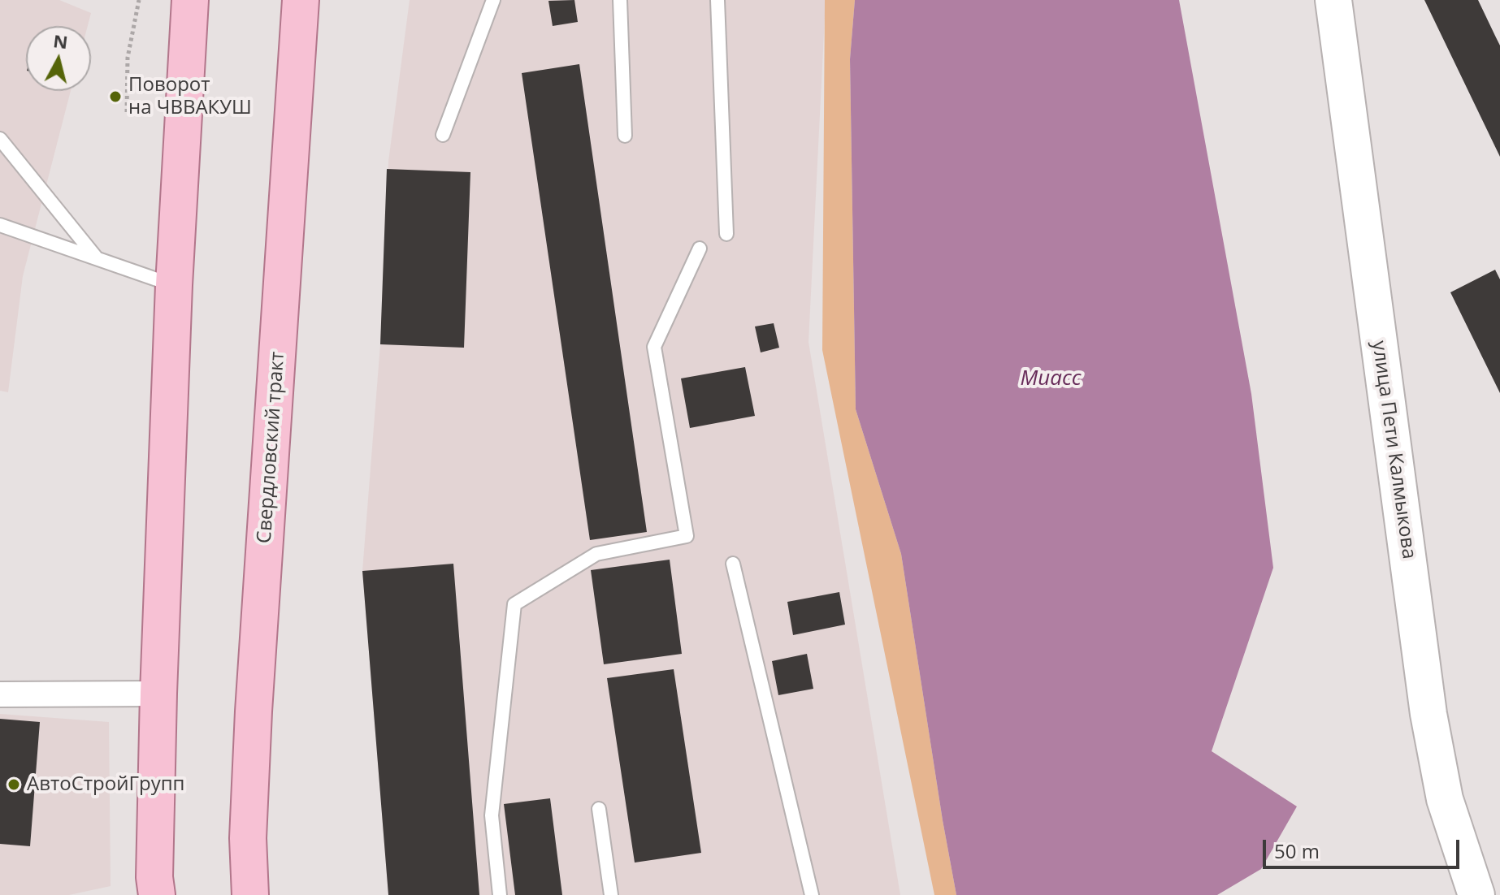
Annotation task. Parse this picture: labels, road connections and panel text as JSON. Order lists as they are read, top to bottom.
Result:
{
  "streets": {
    "main road": ["Свердловский тракт", "улица Пети Калмыкова"]
  },
  "water": ["Миасс"],
  "places": ["Поворот на ЧВВАКУШ", "АвтоСтройГрупп"],
  "scale_bar": "50 m",
  "north": "top"
}
